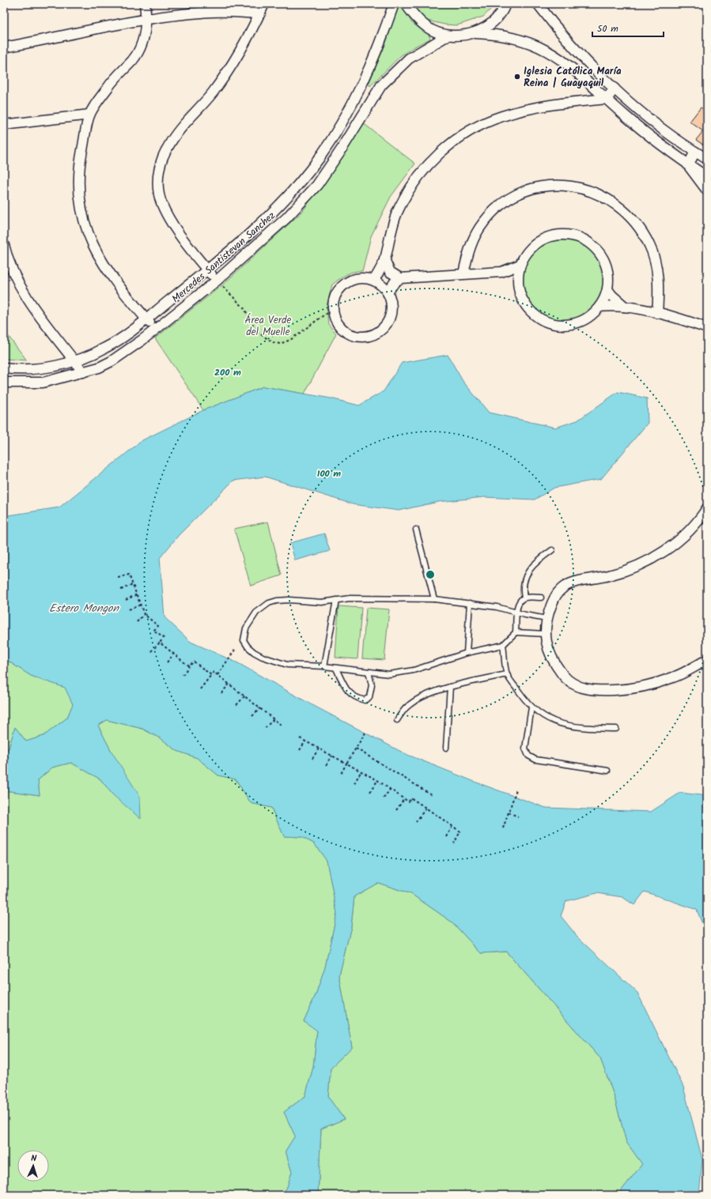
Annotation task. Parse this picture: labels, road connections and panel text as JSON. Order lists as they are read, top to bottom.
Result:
{
  "streets": {
    "street": ["Mercedes Santistevan Sanchez"]
  },
  "water": ["Estero Mongon"],
  "parks": ["Área Verde del Muelle"],
  "places": ["Iglesia Católica María Reina | Guayaquil"],
  "scale_bar": "50 m",
  "north": "top",
  "rings": ["200 m", "100 m"]
}
